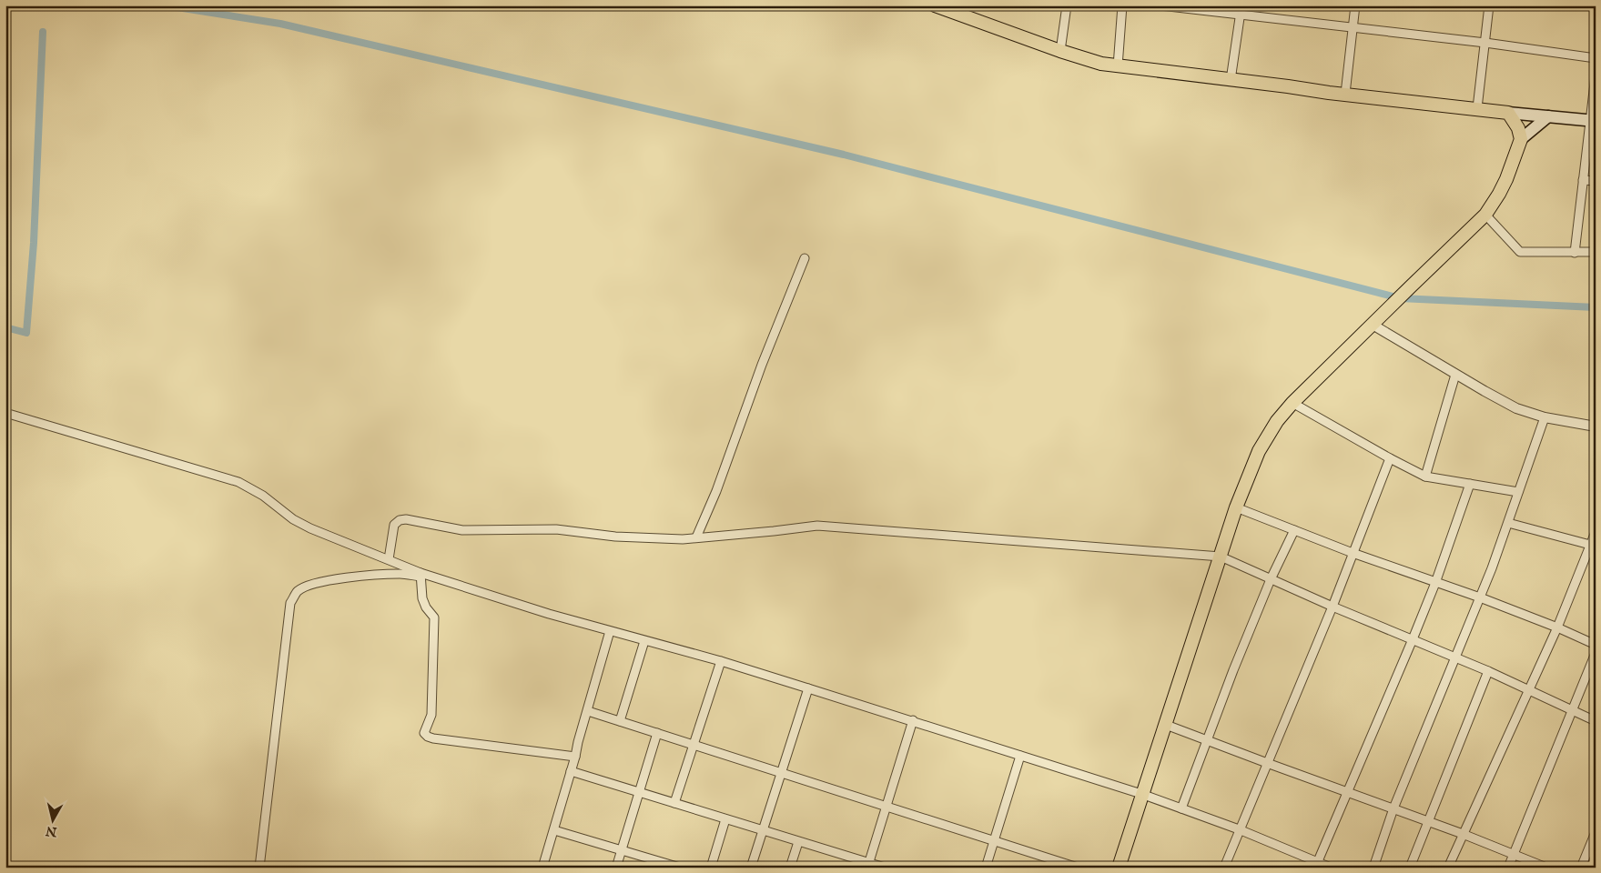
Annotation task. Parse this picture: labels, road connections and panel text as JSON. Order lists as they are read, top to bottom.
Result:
{
  "north": "bottom"
}
